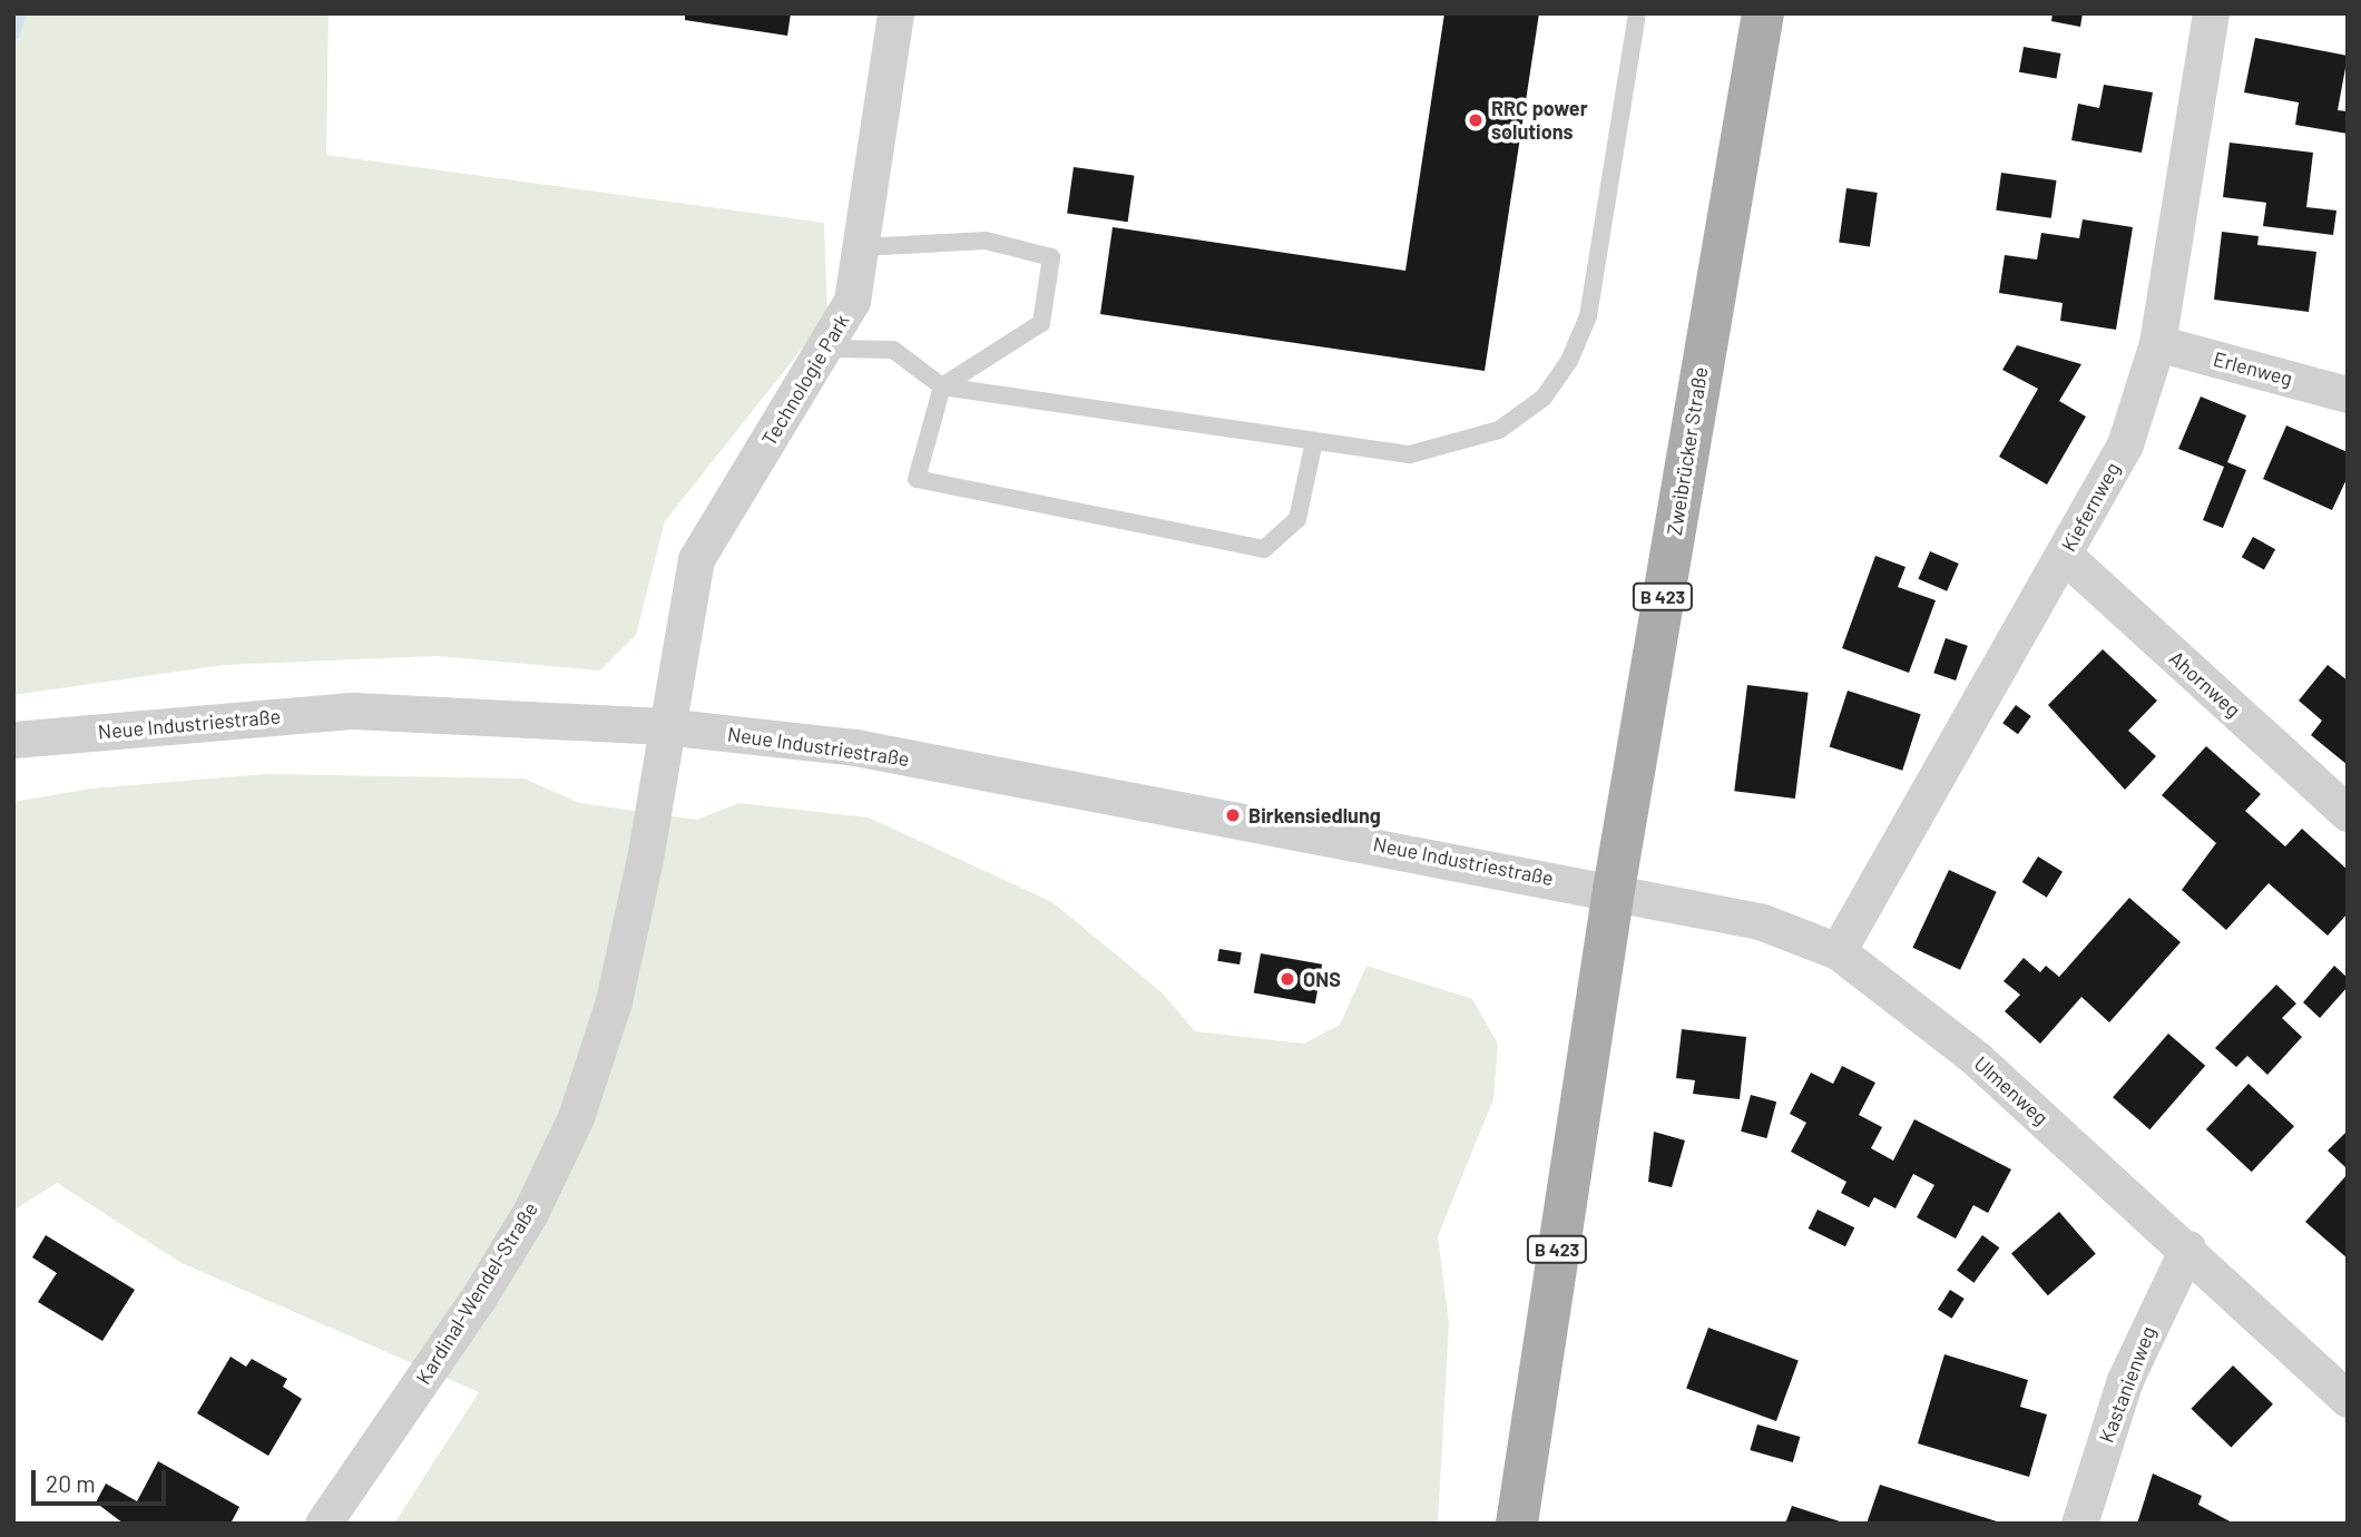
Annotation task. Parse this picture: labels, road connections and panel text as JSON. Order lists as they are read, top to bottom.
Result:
{
  "streets": {
    "main road": ["Zweibrücker Straße", "B 423"],
    "street": [
      "Erlenweg",
      "Technologie Park",
      "Kiefernweg",
      "Ahornweg",
      "Neue Industriestraße",
      "Ulmenweg",
      "Kardinal-Wendel-Straße",
      "Kastanienweg"
    ]
  },
  "crossings": [
    ["Erlenweg", "Kiefernweg"],
    ["Technologie Park", "Neue Industriestraße"],
    ["Technologie Park", "Kardinal-Wendel-Straße"],
    ["Zweibrücker Straße", "B 423"],
    ["Zweibrücker Straße", "Neue Industriestraße"],
    ["Zweibrücker Straße", "Ulmenweg"],
    ["Kiefernweg", "Ahornweg"],
    ["Kiefernweg", "Ulmenweg"],
    ["B 423", "Neue Industriestraße"],
    ["B 423", "Ulmenweg"],
    ["Neue Industriestraße", "Ulmenweg"],
    ["Neue Industriestraße", "Kardinal-Wendel-Straße"],
    ["Ulmenweg", "Kastanienweg"]
  ],
  "places": ["RRC power solutions", "Birkensiedlung", "ONS"],
  "scale_bar": "20 m"
}
